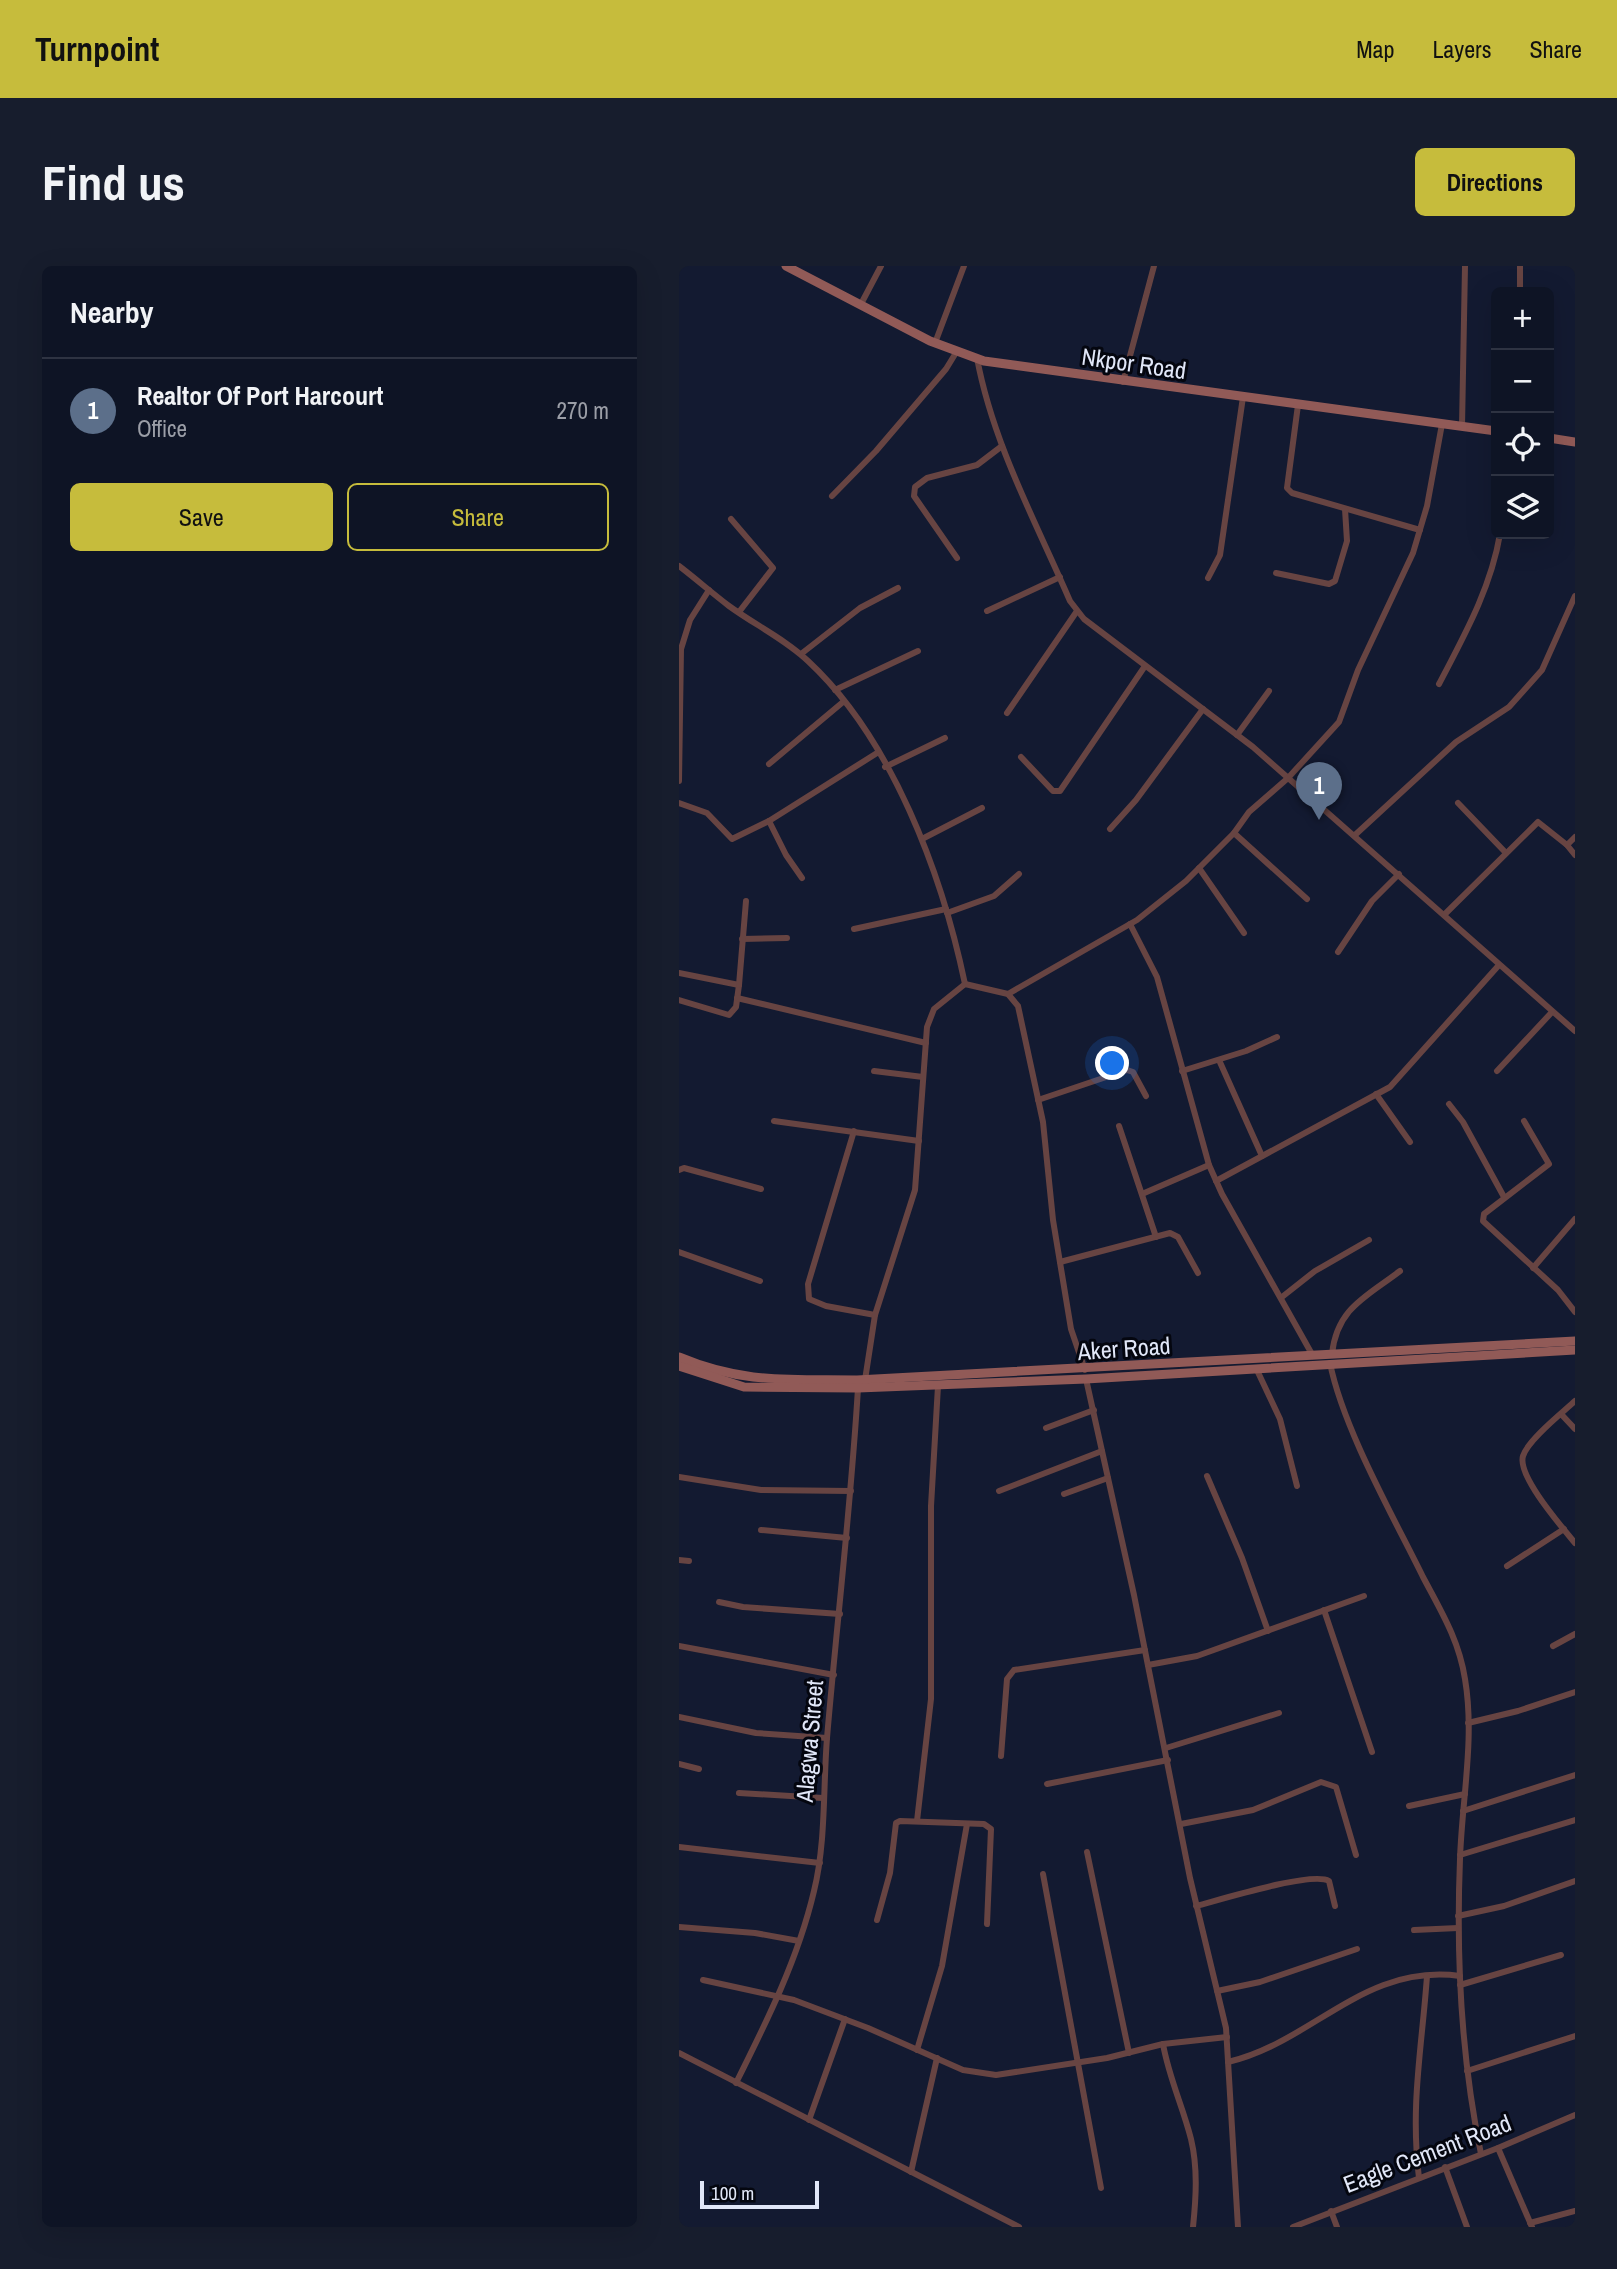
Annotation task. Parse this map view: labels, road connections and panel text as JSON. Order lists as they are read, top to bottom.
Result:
{
  "streets": {
    "street": [
      "Nkpor Road",
      "Aker Road",
      "Alagwa Street",
      "Eagle Cement Road"
    ]
  },
  "crossings": [
    ["Aker Road", "Alagwa Street"]
  ],
  "scale_bar": "100 m",
  "page": {
    "header": "Turnpoint",
    "nav": ["Map", "Layers", "Share"],
    "buttons": [
      "Directions",
      ["Save", "Share"]
    ],
    "title": "Find us",
    "heading": "Nearby",
    "map_buttons": ["+", "−"],
    "list": [
      {
        "mark": "1",
        "name": "Realtor Of Port Harcourt",
        "note": "Office",
        "value": "270 m"
      }
    ],
    "pins": "1",
    "scale": "100 m"
  }
}
